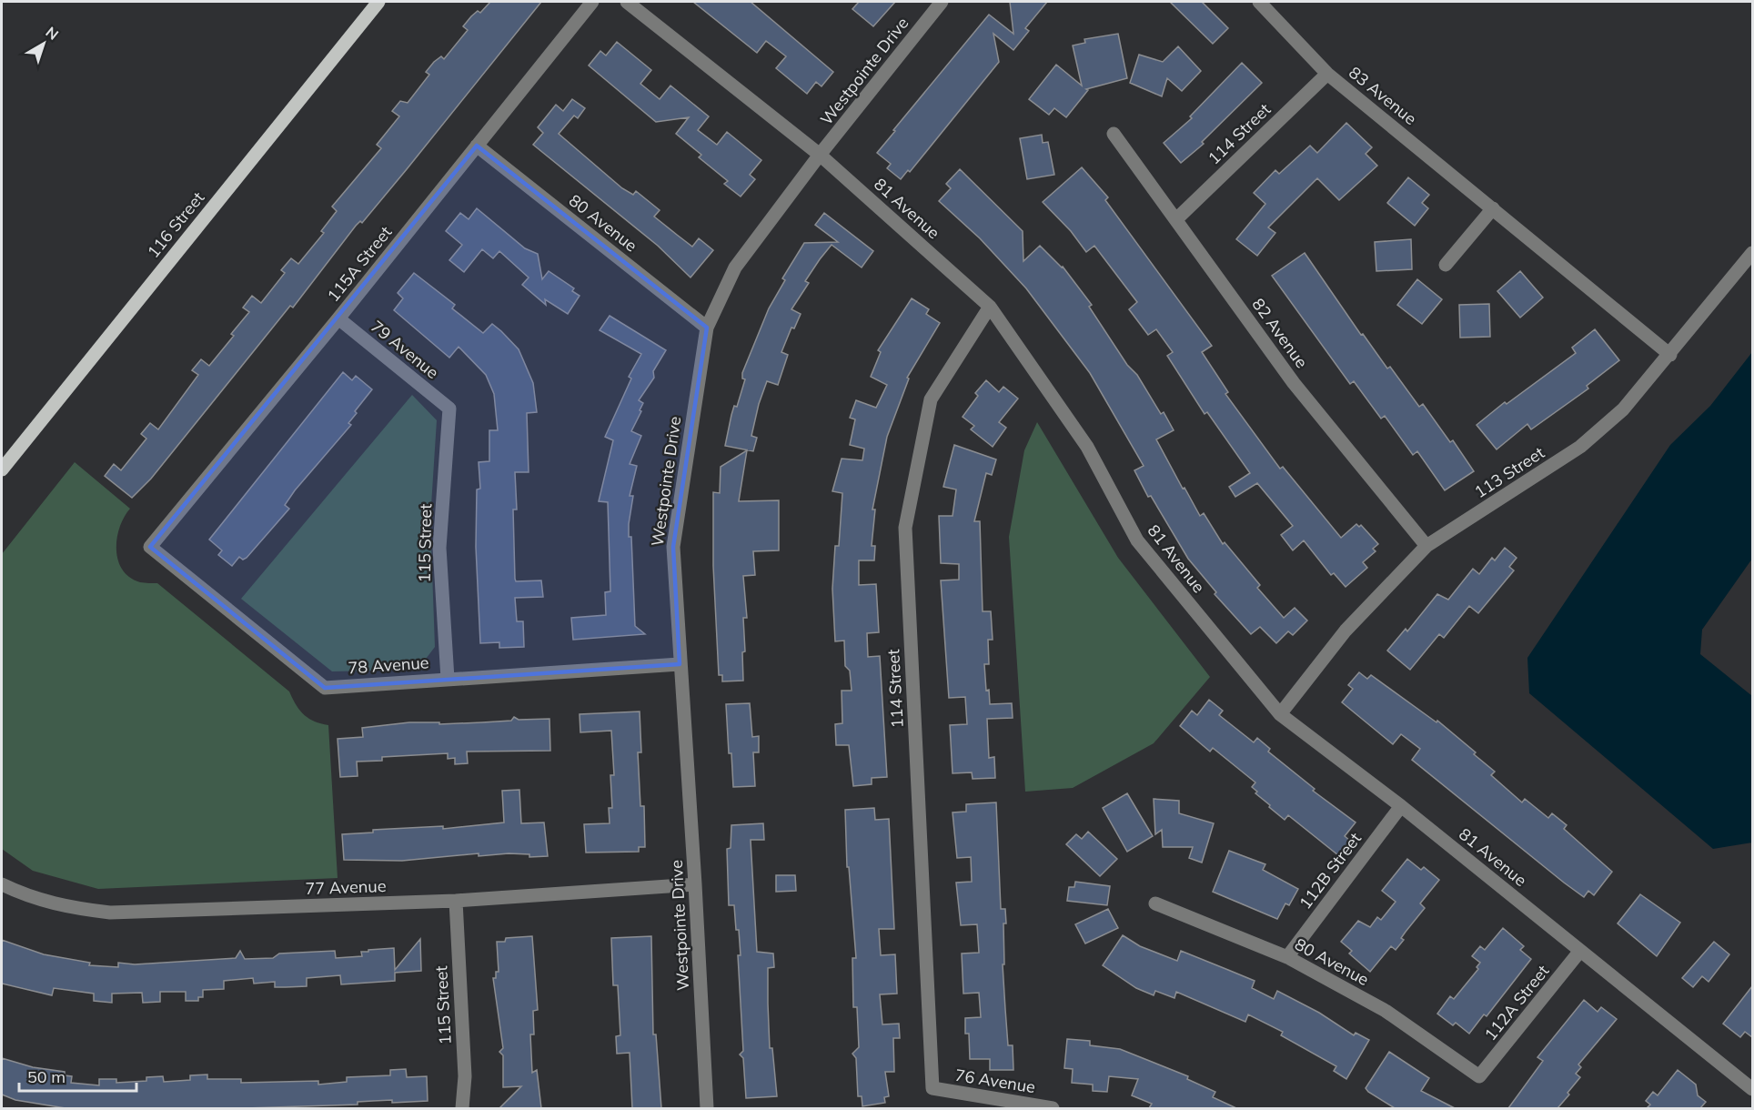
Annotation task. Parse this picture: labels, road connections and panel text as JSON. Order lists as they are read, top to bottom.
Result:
{
  "streets": {
    "main road": ["116 Street"],
    "street": [
      "Westpointe Drive",
      "83 Avenue",
      "114 Street",
      "81 Avenue",
      "80 Avenue",
      "115A Street",
      "82 Avenue",
      "79 Avenue",
      "113 Street",
      "115 Street",
      "78 Avenue",
      "112B Street",
      "77 Avenue",
      "112A Street",
      "76 Avenue"
    ]
  },
  "crossings": [
    ["Westpointe Drive", "81 Avenue"],
    ["Westpointe Drive", "80 Avenue"],
    ["Westpointe Drive", "78 Avenue"],
    ["Westpointe Drive", "77 Avenue"],
    ["83 Avenue", "114 Street"],
    ["83 Avenue", "113 Street"],
    ["114 Street", "81 Avenue"],
    ["114 Street", "82 Avenue"],
    ["114 Street", "76 Avenue"],
    ["81 Avenue", "113 Street"],
    ["81 Avenue", "112B Street"],
    ["81 Avenue", "112A Street"],
    ["80 Avenue", "115A Street"],
    ["80 Avenue", "112B Street"],
    ["80 Avenue", "112A Street"],
    ["115A Street", "79 Avenue"],
    ["115A Street", "78 Avenue"],
    ["82 Avenue", "113 Street"],
    ["79 Avenue", "115 Street"],
    ["115 Street", "78 Avenue"],
    ["115 Street", "77 Avenue"]
  ],
  "scale_bar": "50 m",
  "north": "top right"
}
